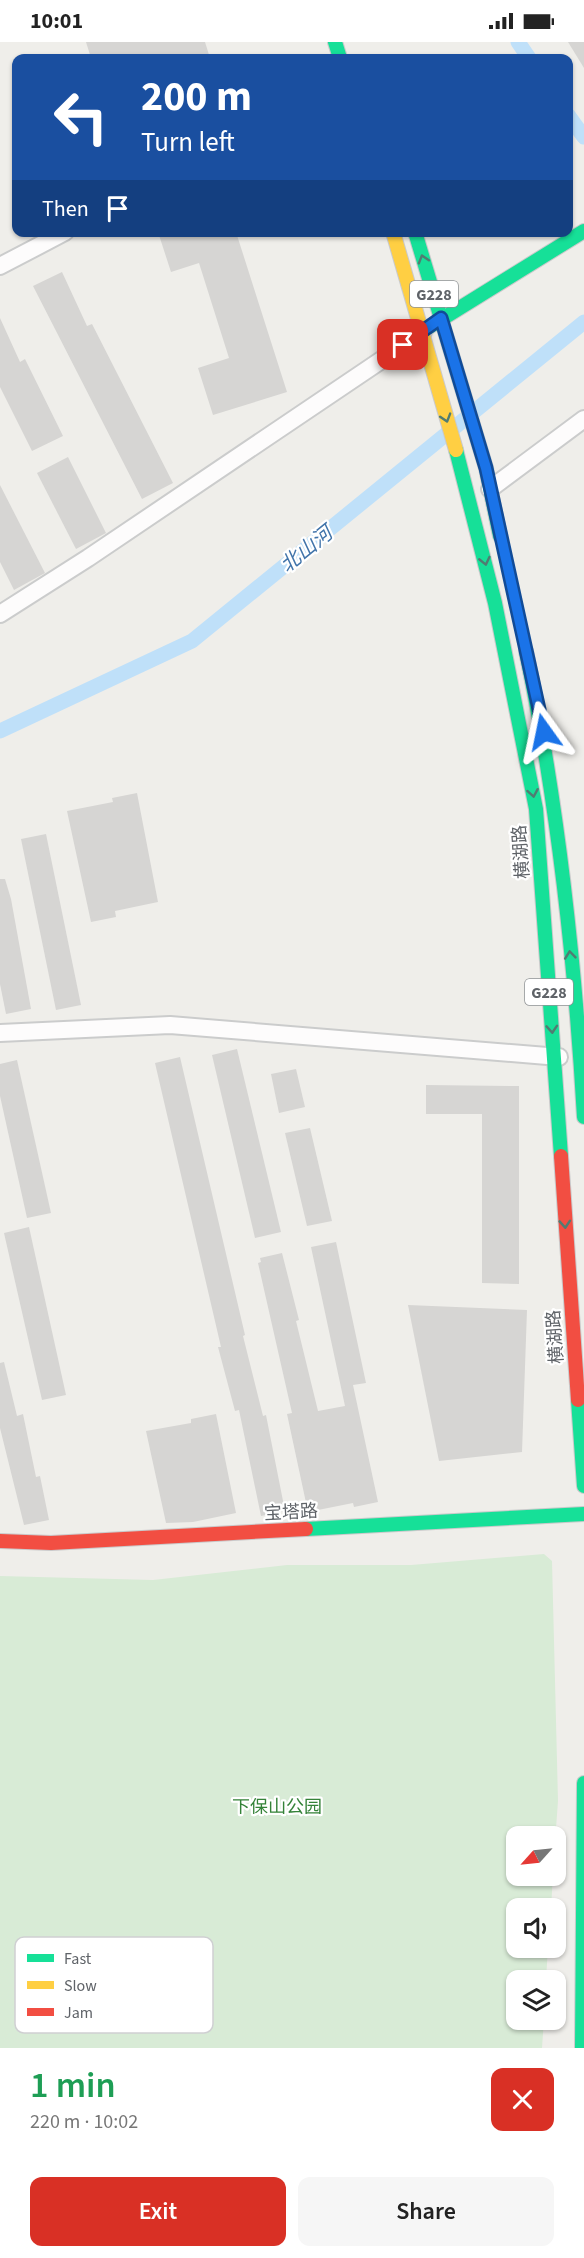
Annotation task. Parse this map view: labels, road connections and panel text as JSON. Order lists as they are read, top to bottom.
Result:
{
  "streets": {
    "main road": ["G228", "横湖路", "宝塔路"]
  },
  "water": ["北山河"],
  "parks": ["下保山公园"],
  "legend": ["Fast", "Slow", "Jam"],
  "north": "bottom left",
  "page": {
    "status": "10:01",
    "turn": ["200 m", "Turn left"],
    "then": "Then",
    "heading": ["1 min", "220 m · 10:02"],
    "buttons": ["Exit", "Share"]
  }
}
